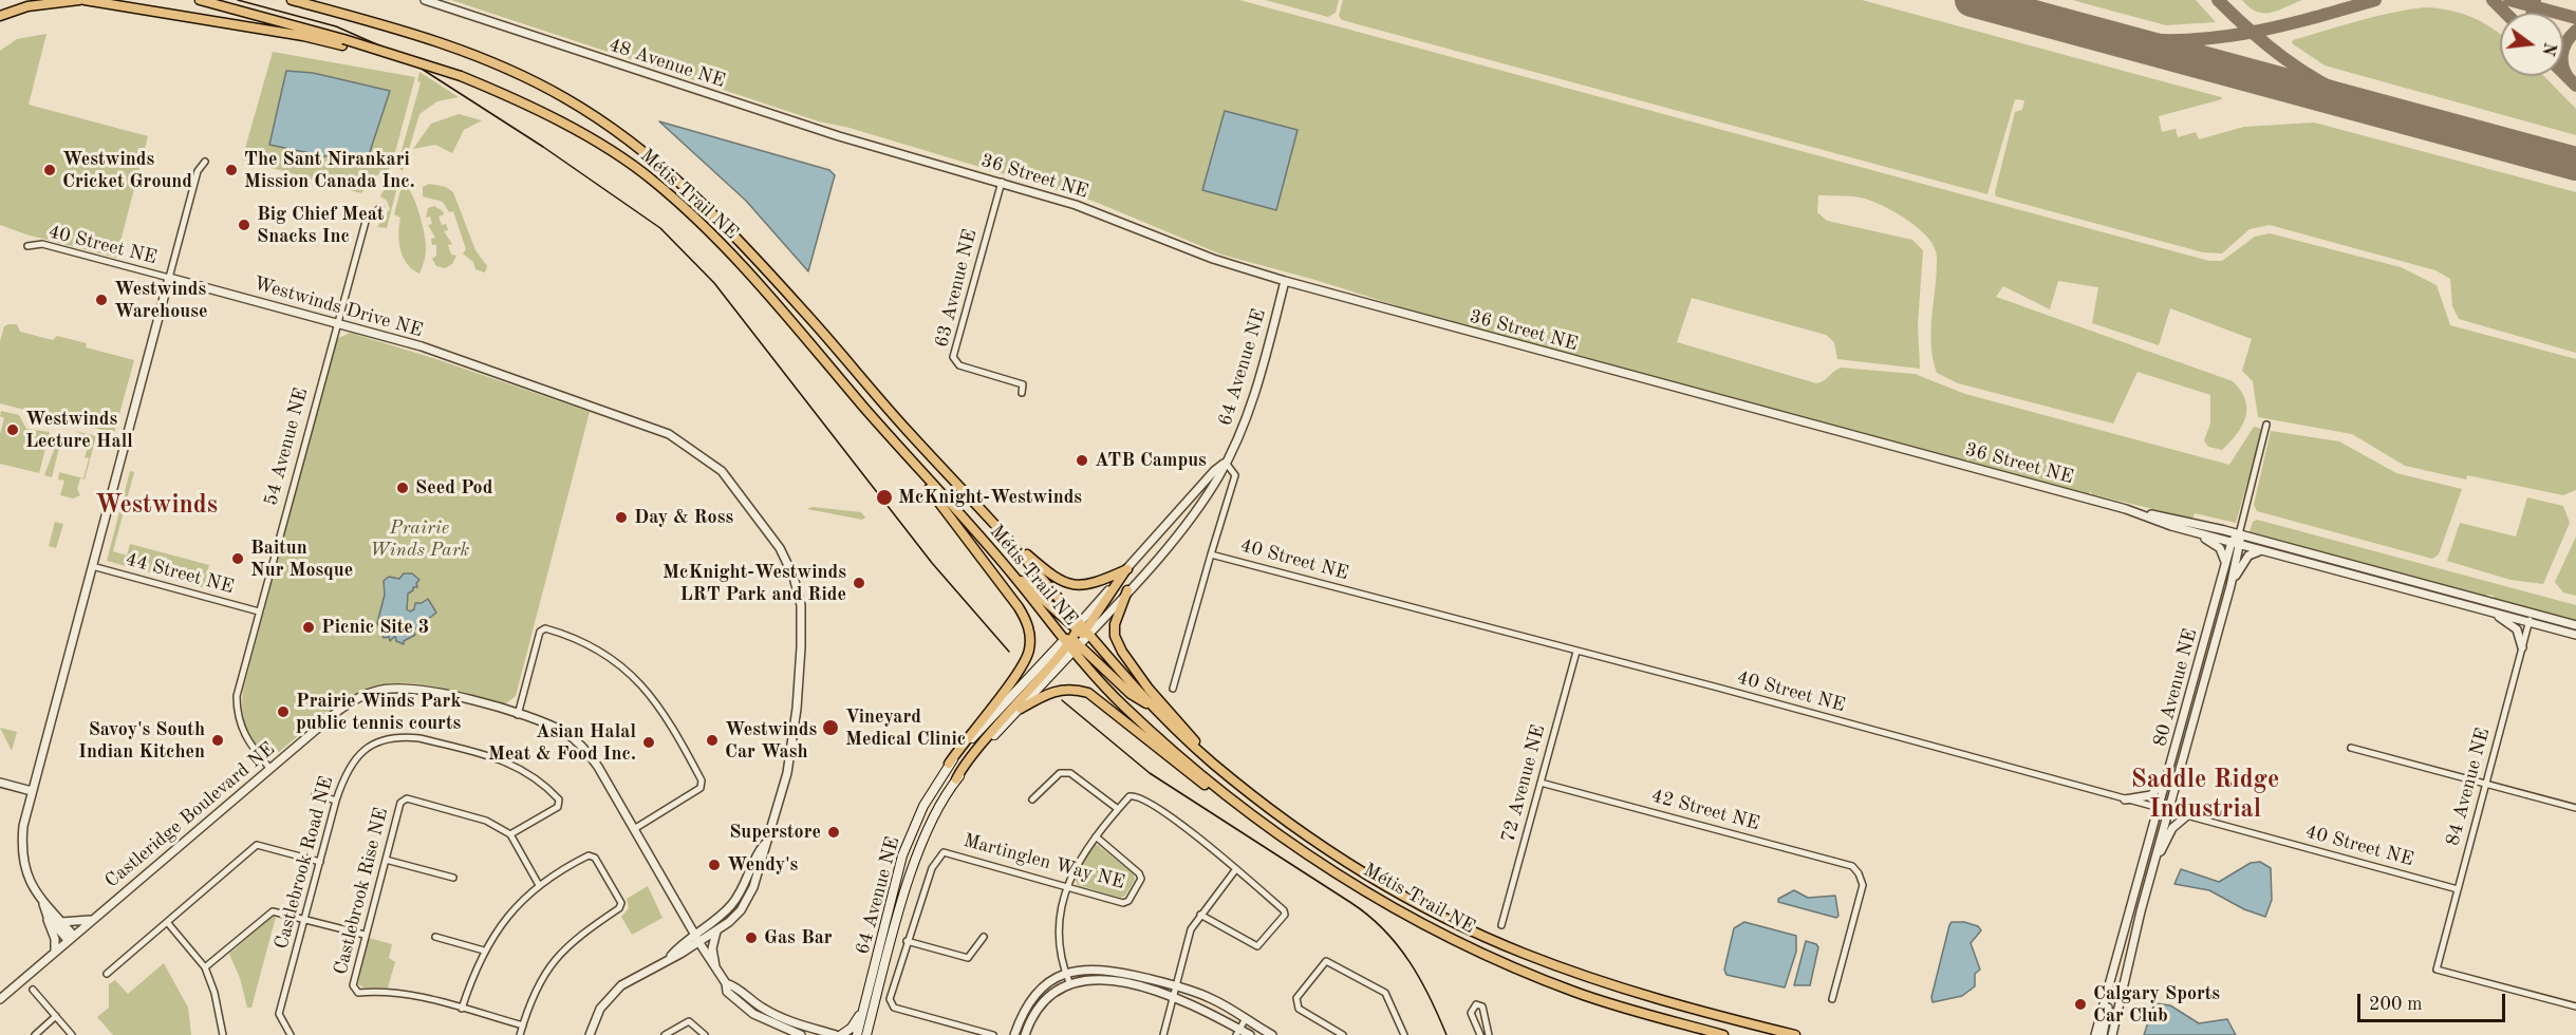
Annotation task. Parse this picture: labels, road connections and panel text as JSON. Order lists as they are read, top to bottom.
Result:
{
  "streets": {
    "main road": ["Métis Trail NE", "64 Avenue NE"],
    "street": [
      "48 Avenue NE",
      "36 Street NE",
      "40 Street NE",
      "63 Avenue NE",
      "Westwinds Drive NE",
      "54 Avenue NE",
      "44 Street NE",
      "80 Avenue NE",
      "72 Avenue NE",
      "84 Avenue NE",
      "42 Street NE",
      "Castleridge Boulevard NE",
      "Martinglen Way NE",
      "Castlebrook Road NE",
      "Castlebrook Rise NE"
    ]
  },
  "crossings": [
    ["48 Avenue NE", "36 Street NE"],
    ["36 Street NE", "63 Avenue NE"],
    ["36 Street NE", "64 Avenue NE"],
    ["36 Street NE", "80 Avenue NE"],
    ["36 Street NE", "84 Avenue NE"],
    ["Métis Trail NE", "64 Avenue NE"],
    ["40 Street NE", "Westwinds Drive NE"],
    ["40 Street NE", "64 Avenue NE"],
    ["40 Street NE", "80 Avenue NE"],
    ["40 Street NE", "72 Avenue NE"],
    ["40 Street NE", "84 Avenue NE"],
    ["Westwinds Drive NE", "54 Avenue NE"],
    ["Westwinds Drive NE", "Castleridge Boulevard NE"],
    ["54 Avenue NE", "44 Street NE"],
    ["54 Avenue NE", "Castleridge Boulevard NE"],
    ["72 Avenue NE", "42 Street NE"],
    ["Castlebrook Road NE", "Castlebrook Rise NE"]
  ],
  "districts": ["Westwinds", "Saddle Ridge Industrial"],
  "parks": ["Prairie Winds Park"],
  "places": [
    "Westwinds Cricket Ground",
    "The Sant Nirankari Mission Canada Inc.",
    "Big Chief Meat Snacks Inc",
    "Westwinds Warehouse",
    "Westwinds Lecture Hall",
    "ATB Campus",
    "Seed Pod",
    "McKnight-Westwinds",
    "Day & Ross",
    "Baitun Nur Mosque",
    "McKnight-Westwinds LRT Park and Ride",
    "Picnic Site 3",
    "Prairie Winds Park public tennis courts",
    "Vineyard Medical Clinic",
    "Savoy's South Indian Kitchen",
    "Westwinds Car Wash",
    "Asian Halal Meat & Food Inc.",
    "Superstore",
    "Wendy's",
    "Gas Bar",
    "Calgary Sports Car Club"
  ],
  "scale_bar": "200 m",
  "north": "right"
}
